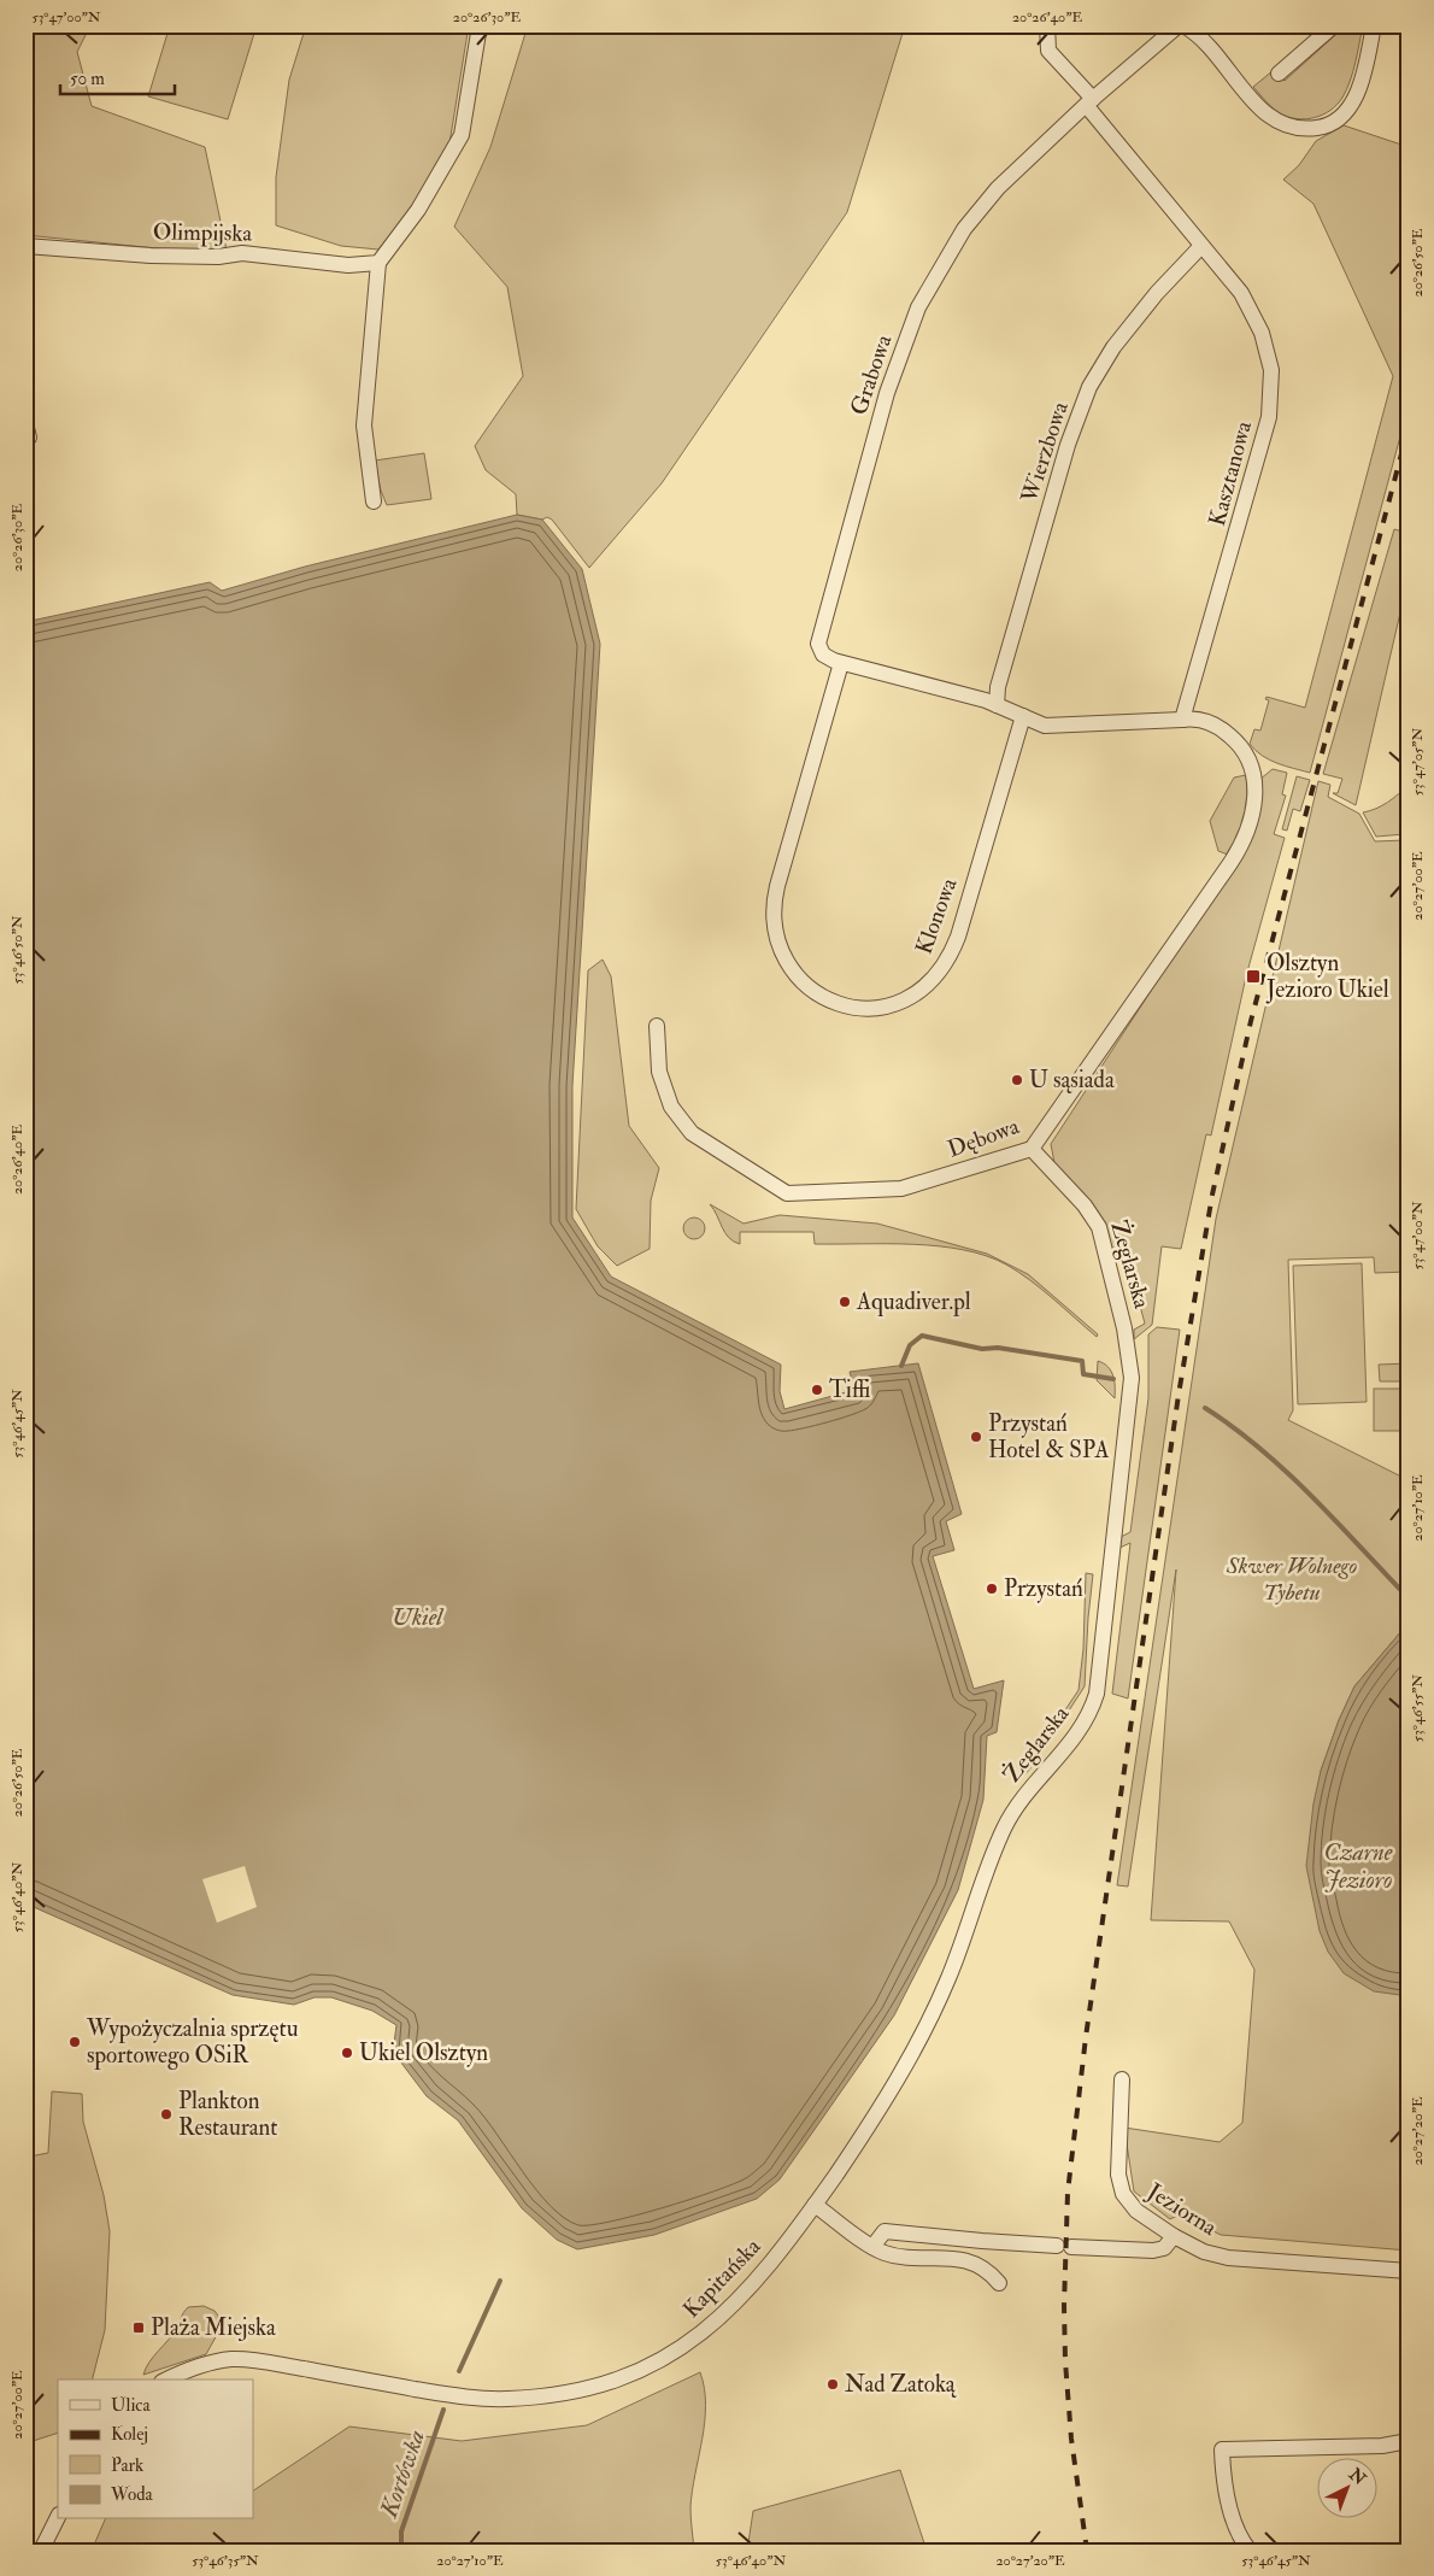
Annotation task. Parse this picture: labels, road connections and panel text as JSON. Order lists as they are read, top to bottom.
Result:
{
  "streets": {
    "street": [
      "Olimpijska",
      "Grabowa",
      "Wierzbowa",
      "Kasztanowa",
      "Klonowa",
      "Dębowa",
      "Żeglarska",
      "Jeziorna",
      "Kapitańska"
    ]
  },
  "crossings": [
    ["Grabowa", "Wierzbowa"],
    ["Grabowa", "Kasztanowa"],
    ["Grabowa", "Klonowa"],
    ["Wierzbowa", "Kasztanowa"],
    ["Kasztanowa", "Dębowa"],
    ["Dębowa", "Żeglarska"],
    ["Żeglarska", "Kapitańska"]
  ],
  "water": ["Ukiel", "Czarne Jezioro", "Kortówka"],
  "parks": ["Skwer Wolnego Tybetu"],
  "places": {
    "transit": ["Olsztyn Jezioro Ukiel", "Plaża Miejska"],
    "other": [
      "U sąsiada",
      "Aquadiver.pl",
      "Tiffi",
      "Przystań Hotel & SPA",
      "Przystań",
      "Wypożyczalnia sprzętu sportowego OSiR",
      "Ukiel Olsztyn",
      "Plankton Restaurant",
      "Nad Zatoką"
    ]
  },
  "legend": [
    "Ulica",
    "Kolej",
    "Park",
    "Woda"
  ],
  "scale_bar": "50 m",
  "north": "top right",
  "coordinates": [
    "53°47'00\"N",
    "20°26'30\"E",
    "20°26'40\"E",
    "20°26'50\"E",
    "53°47'05\"N",
    "20°27'00\"E",
    "53°46'50\"N",
    "53°46'45\"N",
    "20°27'10\"E",
    "53°46'55\"N",
    "53°46'40\"N",
    "20°27'20\"E",
    "53°46'35\"N"
  ]
}
